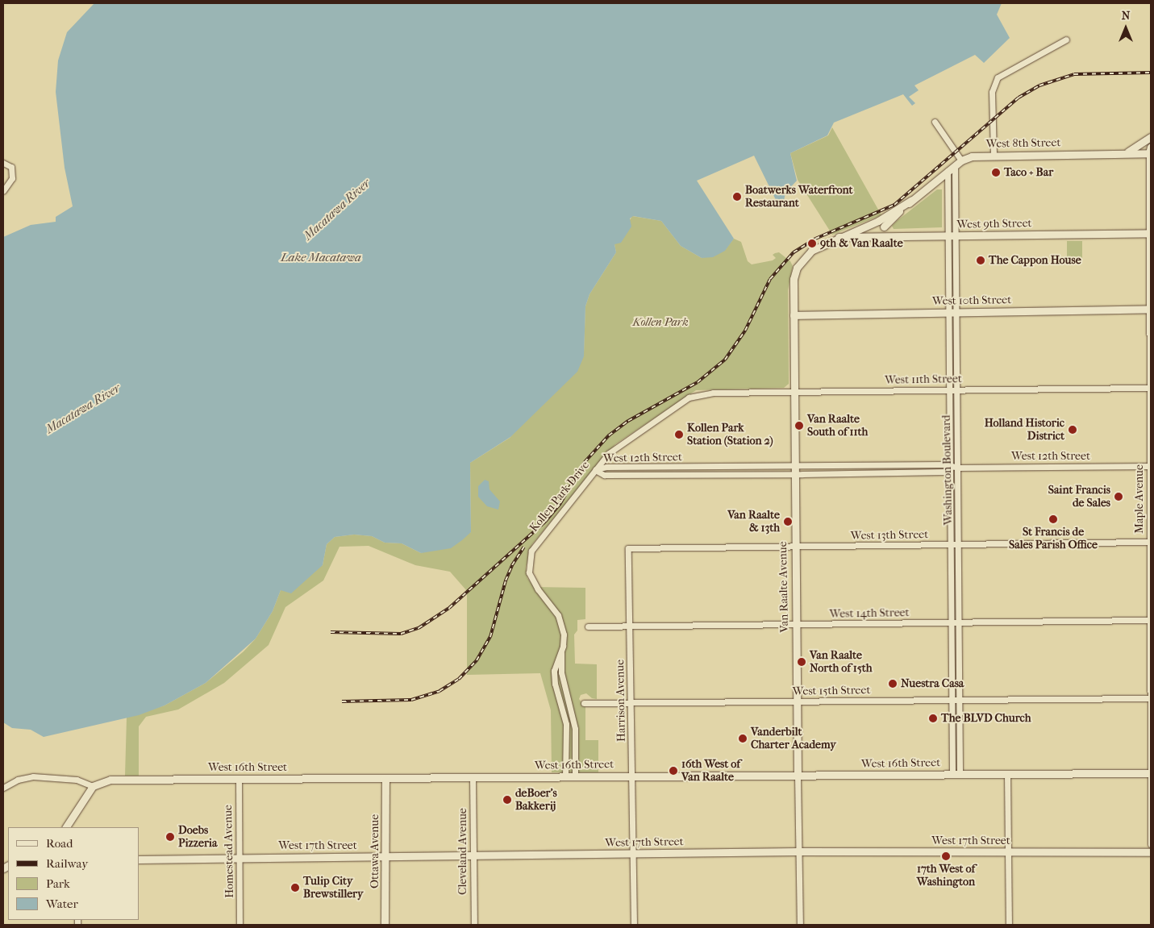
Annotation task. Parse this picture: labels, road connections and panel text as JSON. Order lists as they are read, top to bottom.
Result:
{
  "streets": {
    "street": [
      "West 8th Street",
      "West 9th Street",
      "West 10th Street",
      "West 11th Street",
      "West 12th Street",
      "Washington Boulevard",
      "Kollen Park Drive",
      "Maple Avenue",
      "West 13th Street",
      "Van Raalte Avenue",
      "West 14th Street",
      "West 15th Street",
      "Harrison Avenue",
      "West 16th Street",
      "West 17th Street",
      "Homestead Avenue",
      "Ottawa Avenue",
      "Cleveland Avenue"
    ]
  },
  "crossings": [
    ["West 8th Street", "West 9th Street"],
    ["West 8th Street", "Washington Boulevard"],
    ["West 8th Street", "Maple Avenue"],
    ["West 8th Street", "Van Raalte Avenue"],
    ["West 9th Street", "Washington Boulevard"],
    ["West 9th Street", "Maple Avenue"],
    ["West 9th Street", "Van Raalte Avenue"],
    ["West 10th Street", "Washington Boulevard"],
    ["West 10th Street", "Maple Avenue"],
    ["West 10th Street", "Van Raalte Avenue"],
    ["West 11th Street", "Washington Boulevard"],
    ["West 11th Street", "Kollen Park Drive"],
    ["West 11th Street", "Maple Avenue"],
    ["West 11th Street", "Van Raalte Avenue"],
    ["West 12th Street", "Washington Boulevard"],
    ["West 12th Street", "Kollen Park Drive"],
    ["West 12th Street", "Maple Avenue"],
    ["West 12th Street", "Van Raalte Avenue"],
    ["Washington Boulevard", "West 13th Street"],
    ["Washington Boulevard", "West 14th Street"],
    ["Washington Boulevard", "West 15th Street"],
    ["Washington Boulevard", "West 16th Street"],
    ["Kollen Park Drive", "West 16th Street"],
    ["Maple Avenue", "West 13th Street"],
    ["Maple Avenue", "West 14th Street"],
    ["Maple Avenue", "West 15th Street"],
    ["Maple Avenue", "West 16th Street"],
    ["West 13th Street", "Van Raalte Avenue"],
    ["West 13th Street", "Harrison Avenue"],
    ["Van Raalte Avenue", "West 14th Street"],
    ["Van Raalte Avenue", "West 15th Street"],
    ["Van Raalte Avenue", "West 16th Street"],
    ["Van Raalte Avenue", "West 17th Street"],
    ["West 14th Street", "Harrison Avenue"],
    ["West 15th Street", "Harrison Avenue"],
    ["Harrison Avenue", "West 16th Street"],
    ["Harrison Avenue", "West 17th Street"],
    ["West 16th Street", "Homestead Avenue"],
    ["West 16th Street", "Ottawa Avenue"],
    ["West 16th Street", "Cleveland Avenue"],
    ["West 17th Street", "Homestead Avenue"],
    ["West 17th Street", "Ottawa Avenue"],
    ["West 17th Street", "Cleveland Avenue"]
  ],
  "water": ["Macatawa River", "Lake Macatawa"],
  "parks": ["Kollen Park"],
  "places": [
    "Taco + Bar",
    "Boatwerks Waterfront Restaurant",
    "9th & Van Raalte",
    "The Cappon House",
    "Van Raalte South of 11th",
    "Holland Historic District",
    "Kollen Park Station (Station 2)",
    "Saint Francis de Sales",
    "St Francis de Sales Parish Office",
    "Van Raalte & 13th",
    "Van Raalte North of 15th",
    "Nuestra Casa",
    "The BLVD Church",
    "Vanderbilt Charter Academy",
    "16th West of Van Raalte",
    "deBoer's Bakkerij",
    "Doebs Pizzeria",
    "17th West of Washington",
    "Tulip City Brewstillery"
  ],
  "legend": [
    "Road",
    "Railway",
    "Park",
    "Water"
  ],
  "north": "top"
}
